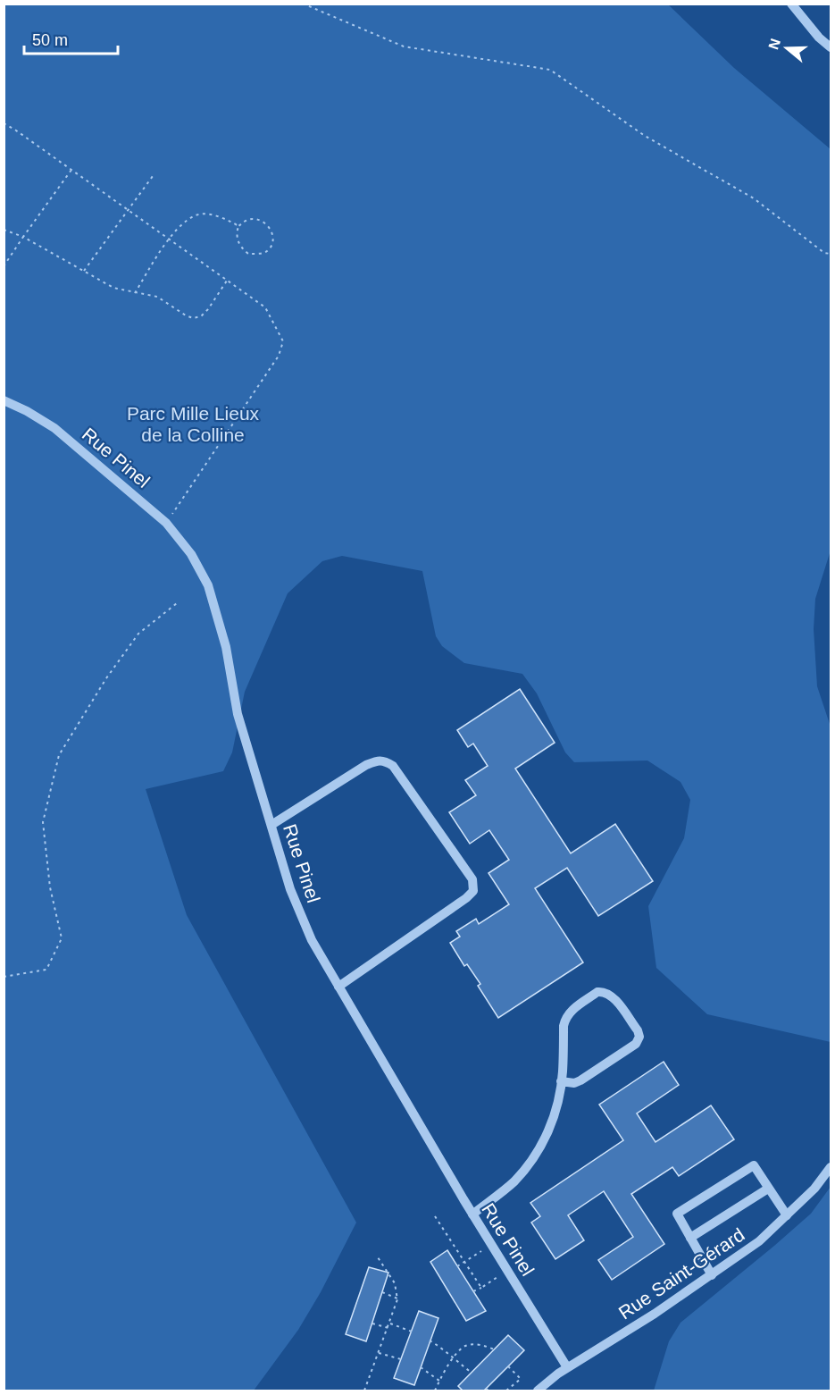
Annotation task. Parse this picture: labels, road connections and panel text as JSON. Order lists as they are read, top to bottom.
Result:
{
  "streets": {
    "street": ["Rue Pinel", "Rue Saint-Gérard"]
  },
  "crossings": [
    ["Rue Pinel", "Rue Saint-Gérard"]
  ],
  "parks": ["Parc Mille Lieux de la Colline"],
  "scale_bar": "50 m",
  "north": "left"
}
